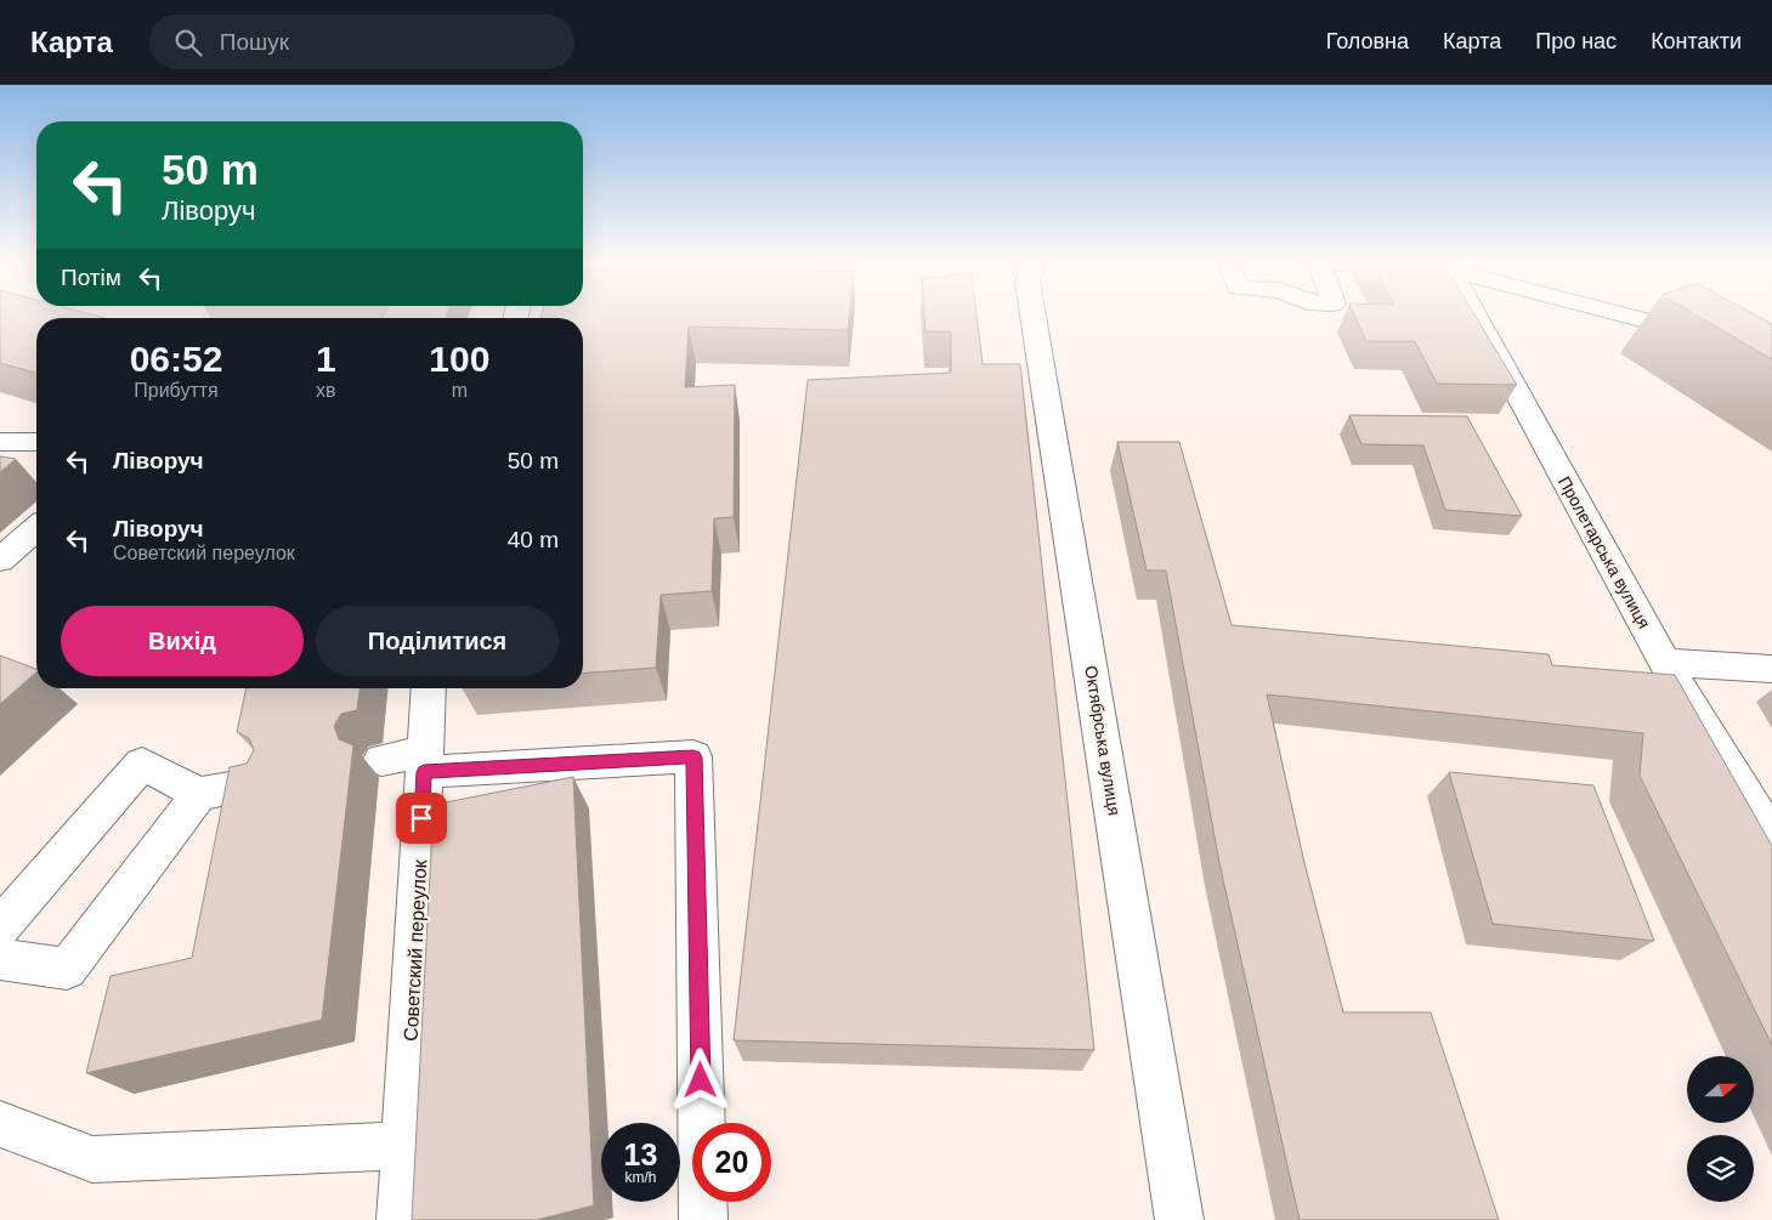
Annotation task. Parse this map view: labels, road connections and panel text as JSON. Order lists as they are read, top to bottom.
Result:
{
  "streets": {
    "street": ["Пролетарська вулиця", "Октябрська вулиця", "Советский переулок"]
  },
  "north": "right",
  "page": {
    "header": "Карта",
    "search": "Пошук",
    "nav": [
      "Головна",
      "Карта",
      "Про нас",
      "Контакти"
    ],
    "turn": ["50 m", "Ліворуч"],
    "then": "Потім",
    "eta": [
      "06:52",
      "Прибуття",
      "1",
      "хв",
      "100",
      "m"
    ],
    "list": [
      {
        "name": "Ліворуч",
        "value": "50 m"
      },
      {
        "name": "Ліворуч",
        "note": "Советский переулок",
        "value": "40 m"
      }
    ],
    "buttons": ["Вихід", "Поділитися"],
    "speed": "13 km/h",
    "limit": "20"
  }
}
